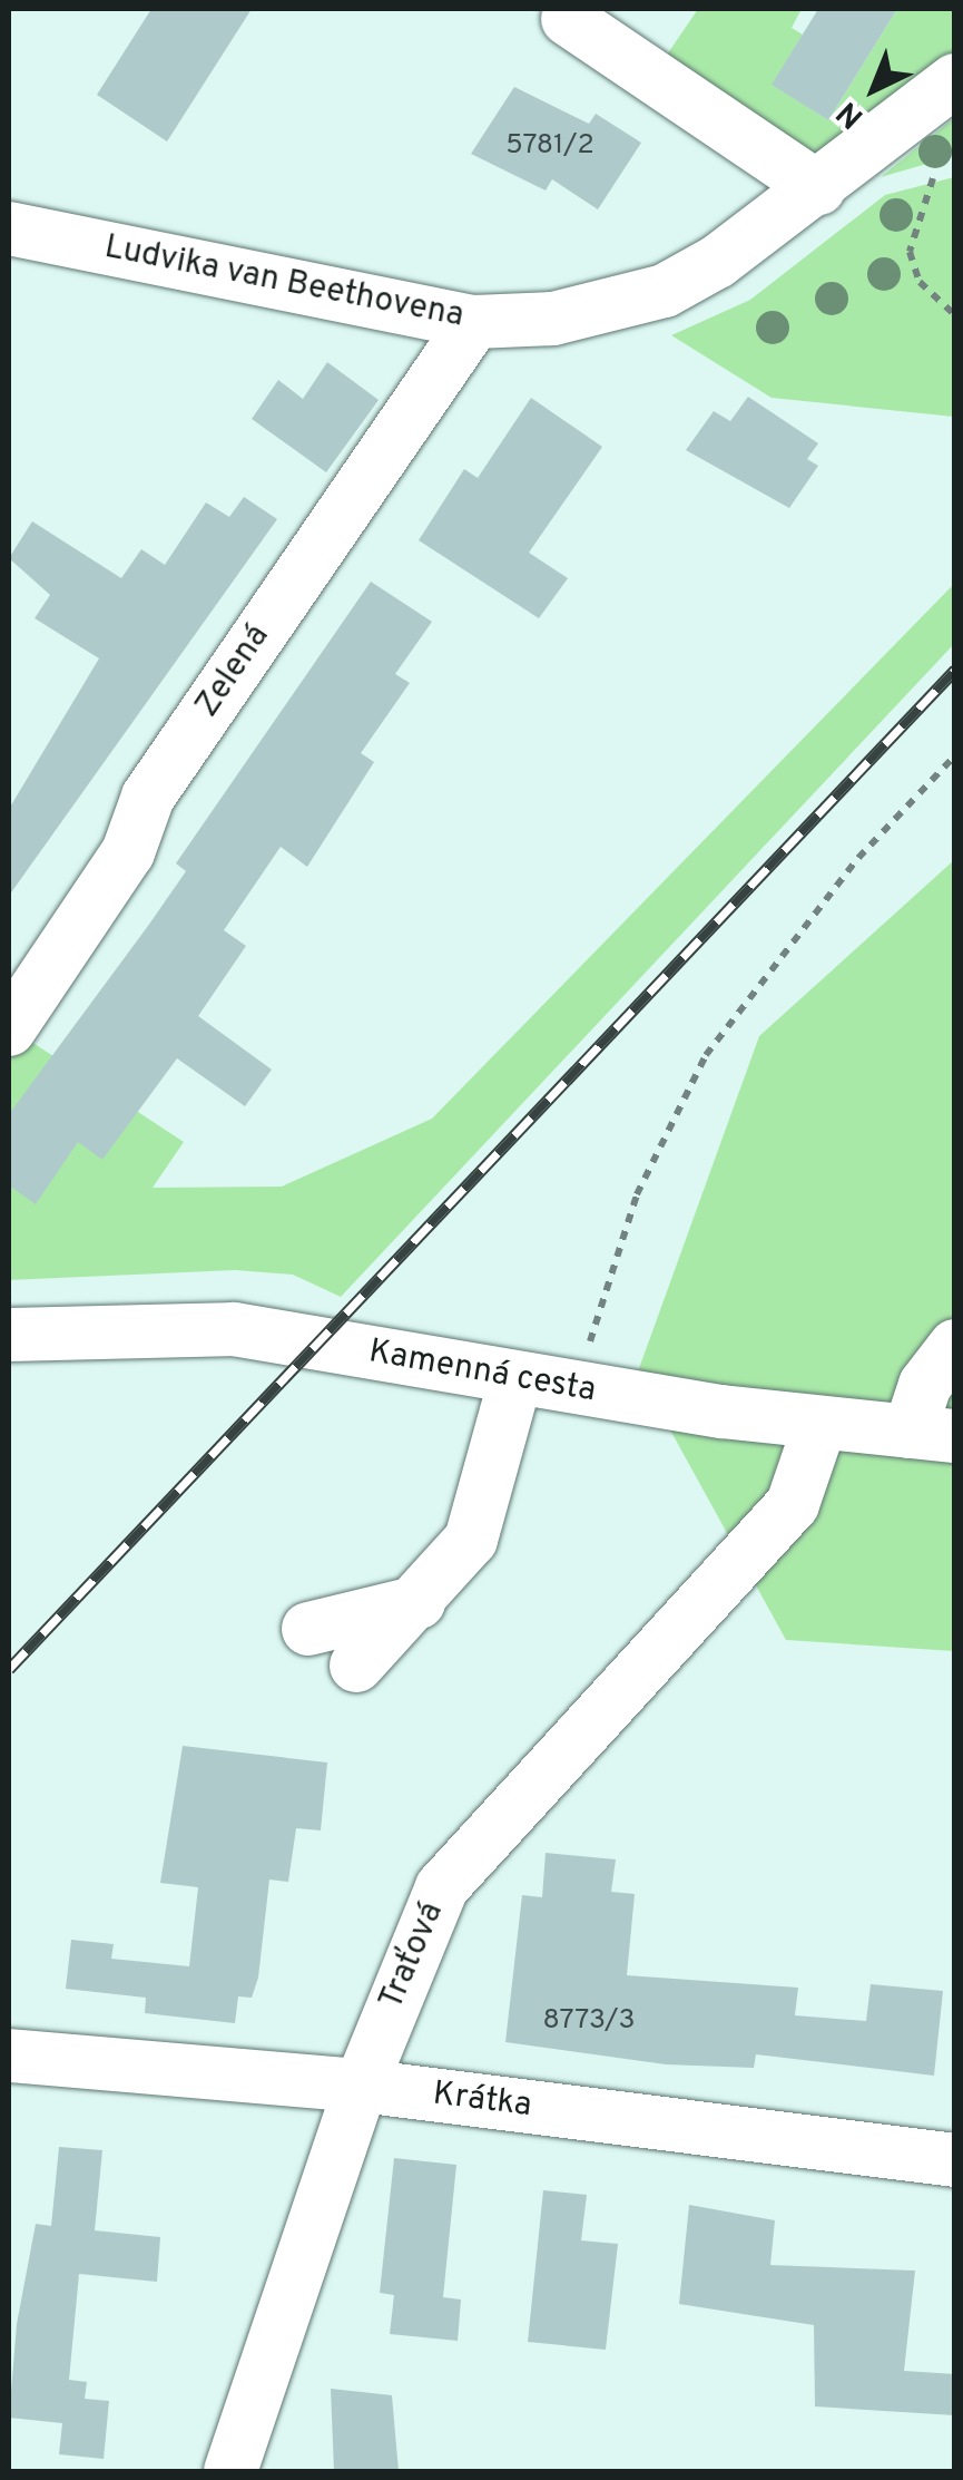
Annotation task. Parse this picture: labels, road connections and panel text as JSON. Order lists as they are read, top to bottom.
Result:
{
  "streets": {
    "street": [
      "Ludvika van Beethovena",
      "Zelená",
      "Kamenná cesta",
      "Traťová",
      "Krátka"
    ]
  },
  "crossings": [
    ["Ludvika van Beethovena", "Zelená"],
    ["Kamenná cesta", "Traťová"],
    ["Traťová", "Krátka"]
  ],
  "house_numbers": ["5781/2", "8773/3"],
  "north": "bottom left"
}
